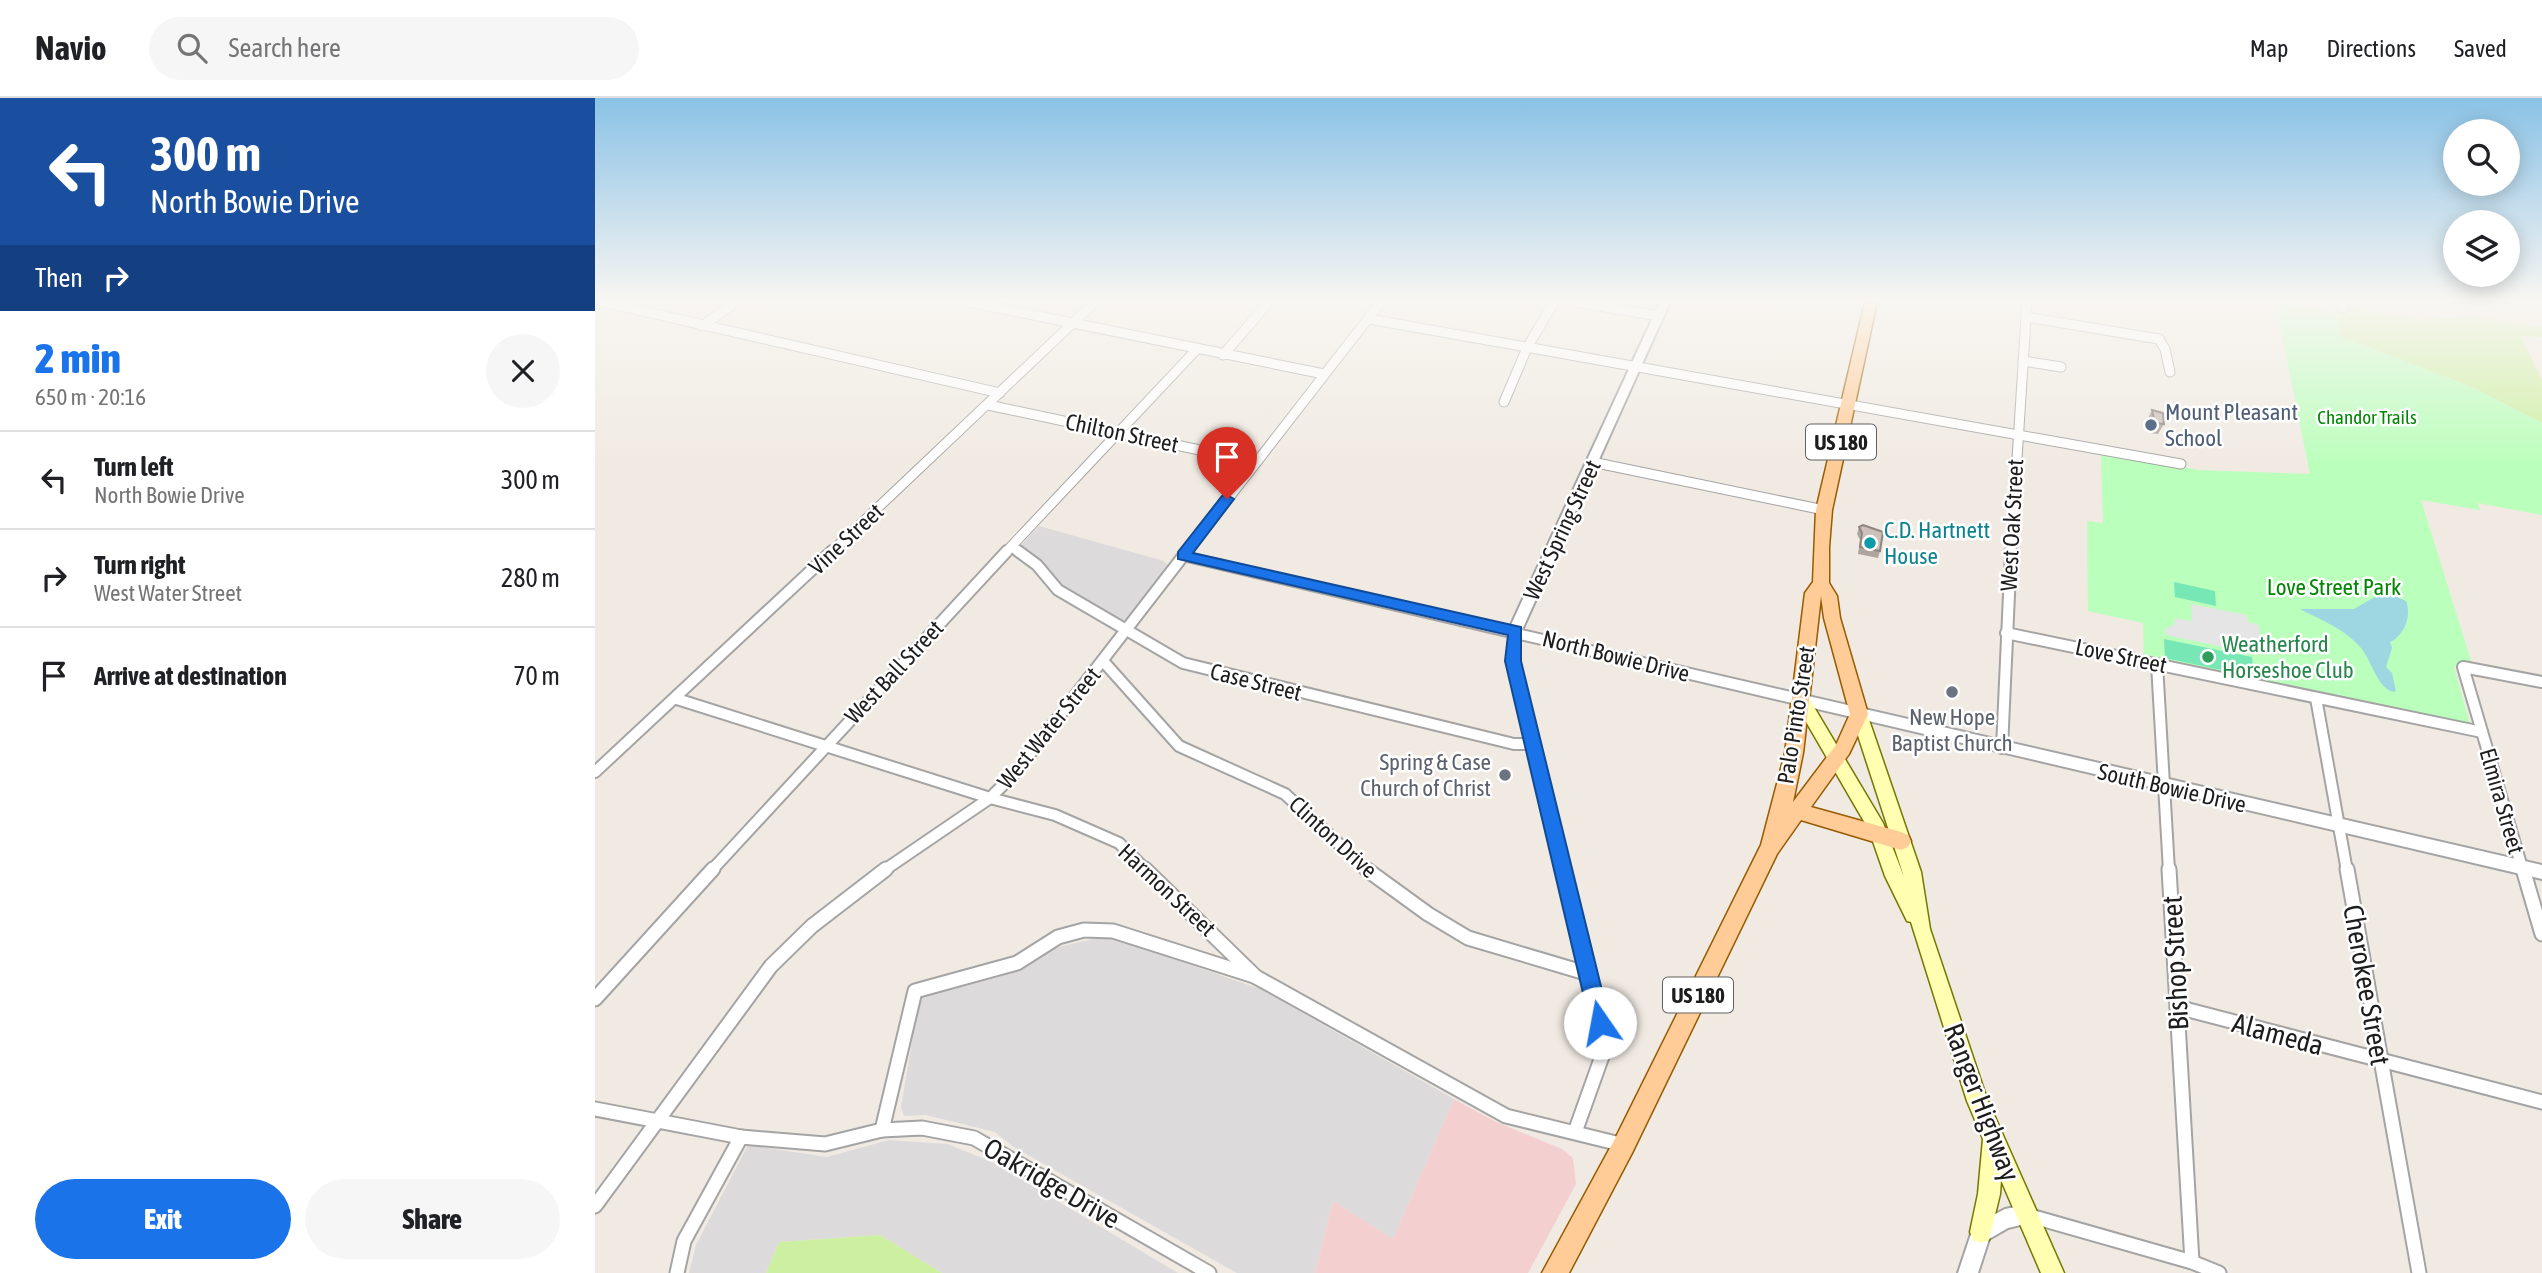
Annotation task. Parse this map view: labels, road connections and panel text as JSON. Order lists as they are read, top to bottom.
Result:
{
  "streets": {
    "main road": ["US 180", "Palo Pinto Street", "Ranger Highway"],
    "street": [
      "Chilton Street",
      "West Oak Street",
      "West Spring Street",
      "Vine Street",
      "North Bowie Drive",
      "Love Street",
      "West Ball Street",
      "Case Street",
      "West Water Street",
      "South Bowie Drive",
      "Elmira Street",
      "Clinton Drive",
      "Harmon Street",
      "Bishop Street",
      "Cherokee Street",
      "Alameda",
      "Oakridge Drive"
    ]
  },
  "crossings": [
    ["Chilton Street", "Vine Street"],
    ["Chilton Street", "West Ball Street"],
    ["Chilton Street", "West Water Street"],
    ["US 180", "Palo Pinto Street"],
    ["US 180", "South Bowie Drive"],
    ["US 180", "Harmon Street"],
    ["US 180", "Ranger Highway"],
    ["West Oak Street", "Love Street"],
    ["West Oak Street", "South Bowie Drive"],
    ["West Spring Street", "North Bowie Drive"],
    ["West Spring Street", "Case Street"],
    ["West Spring Street", "Clinton Drive"],
    ["West Spring Street", "Harmon Street"],
    ["Vine Street", "Harmon Street"],
    ["North Bowie Drive", "Palo Pinto Street"],
    ["North Bowie Drive", "West Water Street"],
    ["North Bowie Drive", "South Bowie Drive"],
    ["North Bowie Drive", "Ranger Highway"],
    ["Love Street", "Elmira Street"],
    ["Love Street", "Bishop Street"],
    ["Love Street", "Cherokee Street"],
    ["West Ball Street", "Case Street"],
    ["West Ball Street", "Harmon Street"],
    ["Case Street", "West Water Street"],
    ["Palo Pinto Street", "South Bowie Drive"],
    ["Palo Pinto Street", "Ranger Highway"],
    ["West Water Street", "Clinton Drive"],
    ["West Water Street", "Harmon Street"],
    ["West Water Street", "Oakridge Drive"],
    ["South Bowie Drive", "Elmira Street"],
    ["South Bowie Drive", "Bishop Street"],
    ["South Bowie Drive", "Cherokee Street"],
    ["South Bowie Drive", "Ranger Highway"],
    ["Bishop Street", "Alameda"],
    ["Cherokee Street", "Alameda"]
  ],
  "parks": ["Chandor Trails", "Love Street Park"],
  "places": [
    "Mount Pleasant School",
    "C.D. Hartnett House",
    "Weatherford Horseshoe Club",
    "New Hope Baptist Church",
    "Spring & Case Church of Christ"
  ],
  "page": {
    "header": "Navio",
    "search": "Search here",
    "nav": ["Map", "Directions", "Saved"],
    "turn": ["300 m", "North Bowie Drive"],
    "then": "Then",
    "heading": ["2 min", "650 m · 20:16"],
    "list": [
      {
        "name": "Turn left",
        "note": "North Bowie Drive",
        "value": "300 m"
      },
      {
        "name": "Turn right",
        "note": "West Water Street",
        "value": "280 m"
      },
      {
        "name": "Arrive at destination",
        "value": "70 m"
      }
    ],
    "buttons": ["Exit", "Share"]
  }
}
